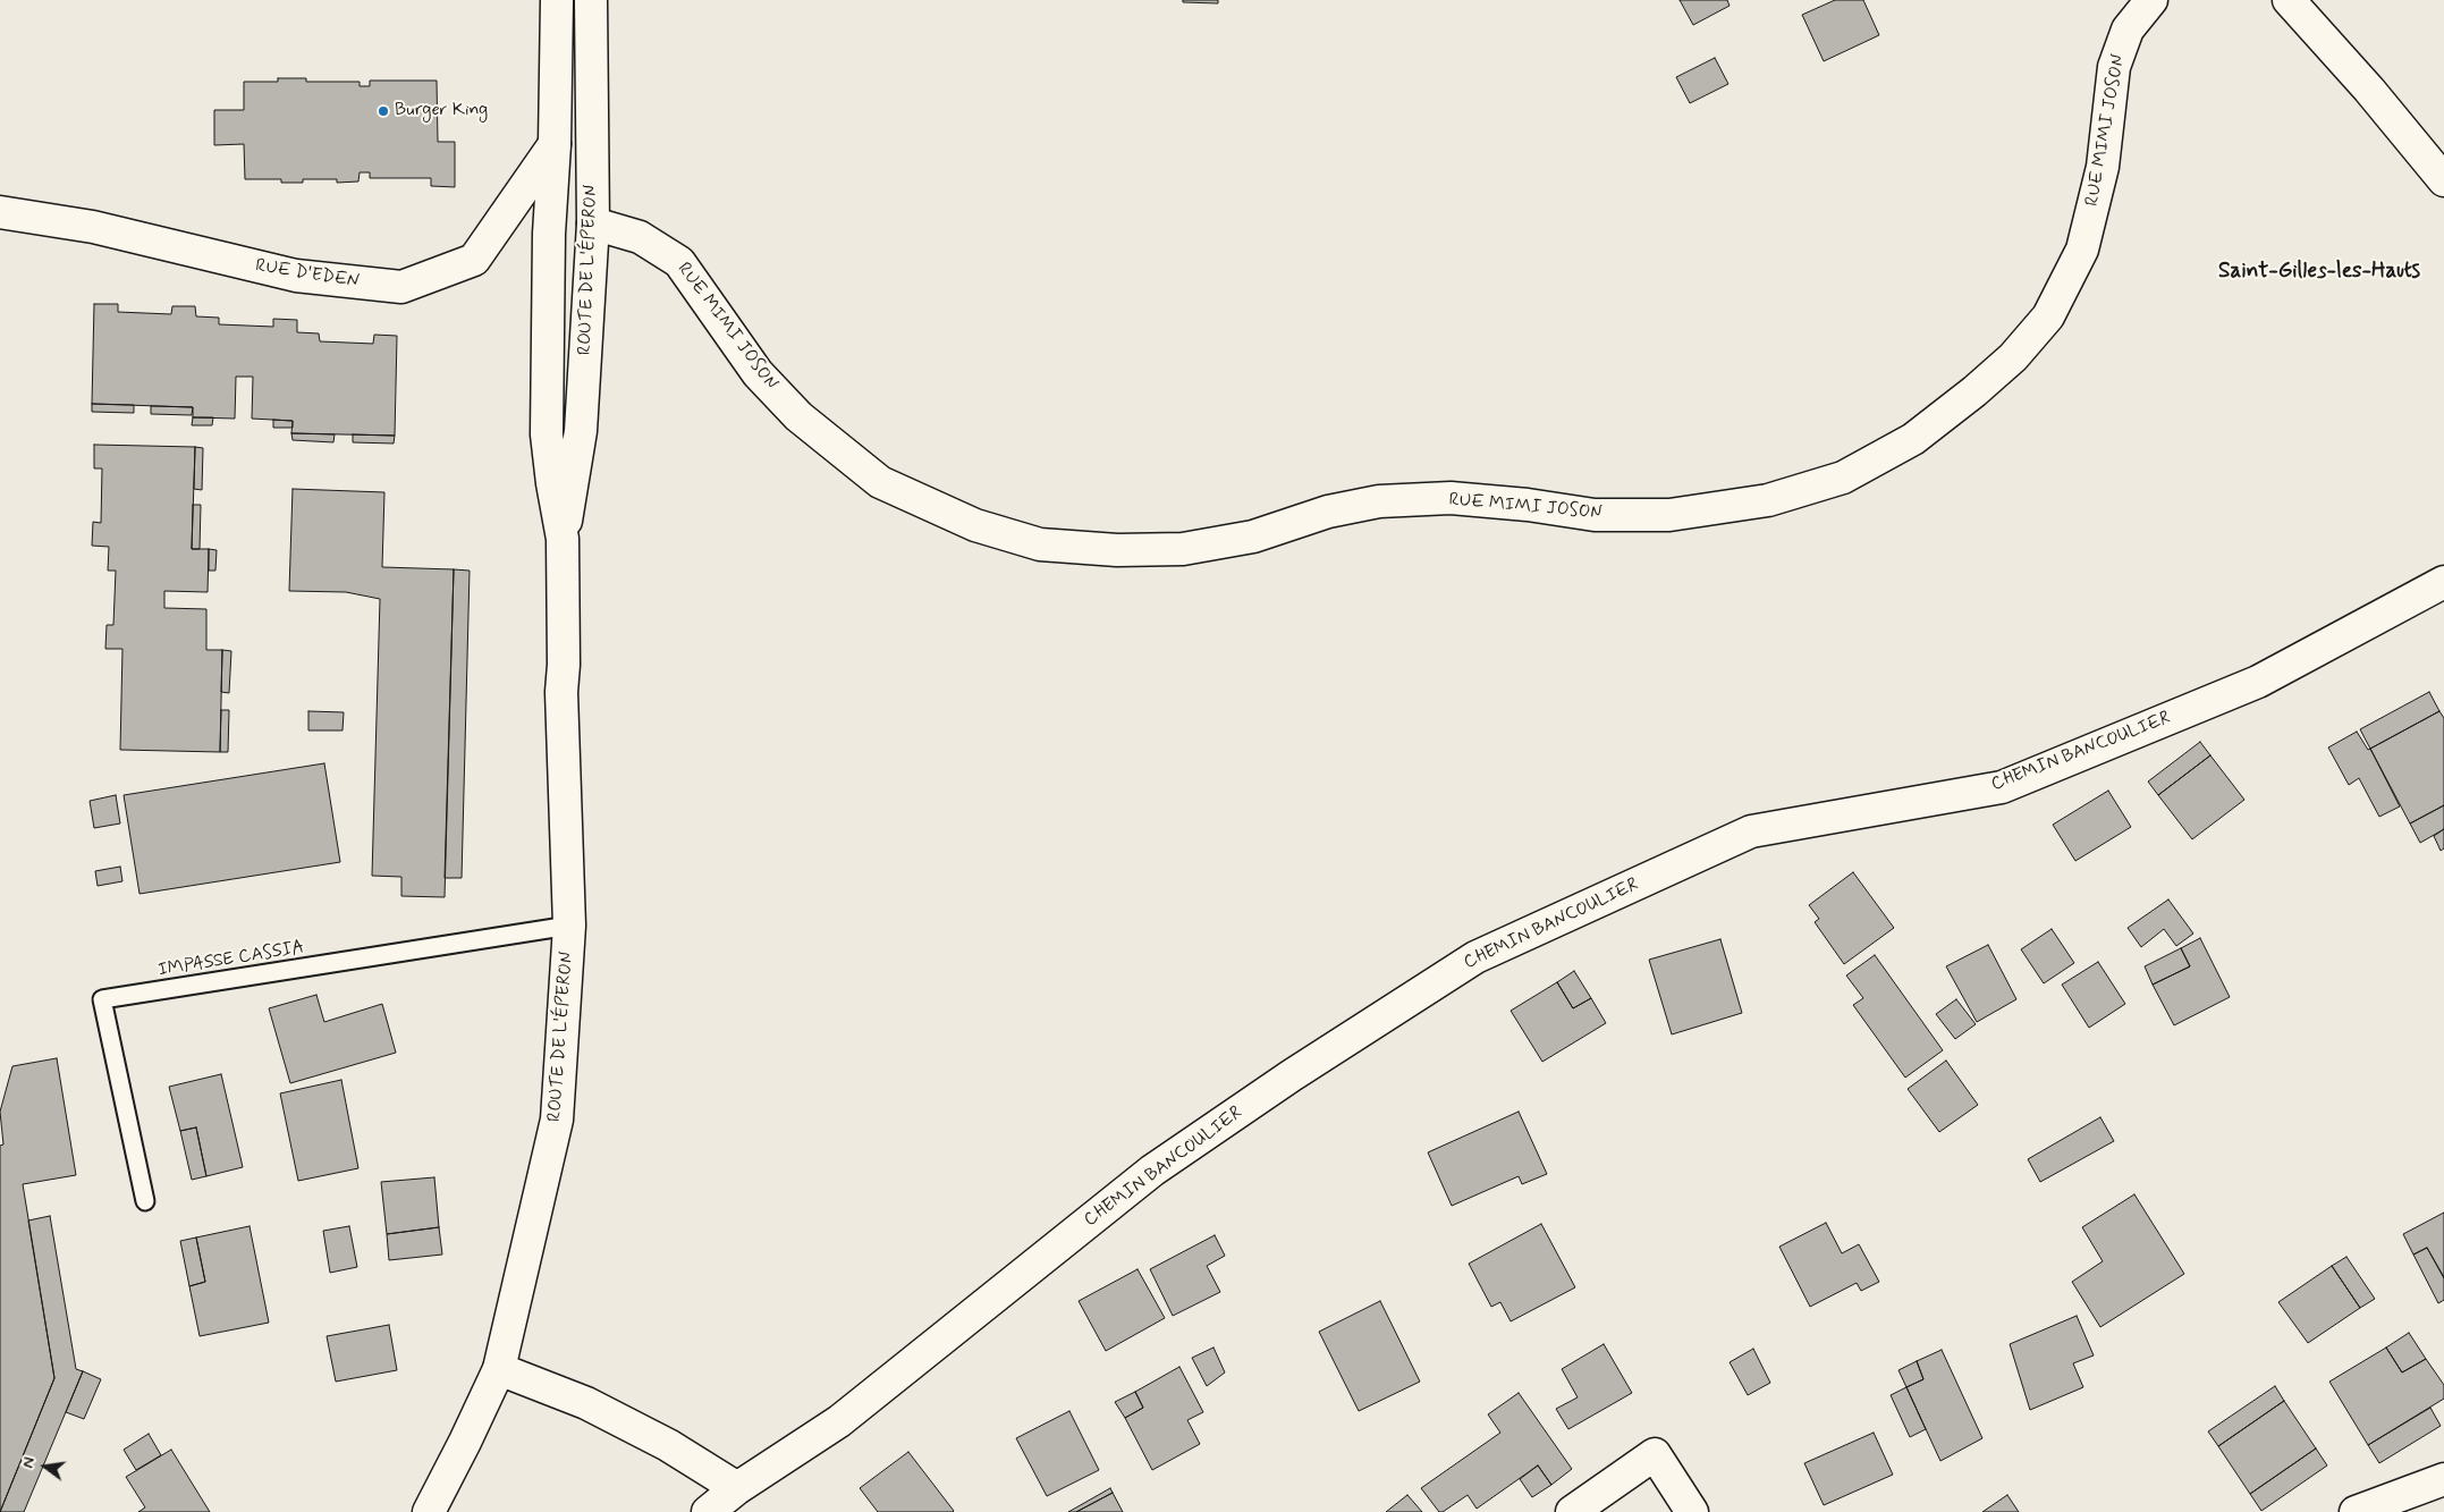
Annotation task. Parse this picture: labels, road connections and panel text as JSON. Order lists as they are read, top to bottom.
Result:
{
  "streets": {
    "street": [
      "RUE MIMI JOSON",
      "ROUTE DE L'ÉPERON",
      "RUE D'EDEN",
      "CHEMIN BANCOULIER"
    ],
    "lane": ["IMPASSE CASSIA"]
  },
  "crossings": [
    ["RUE MIMI JOSON", "ROUTE DE L'ÉPERON"],
    ["ROUTE DE L'ÉPERON", "RUE D'EDEN"],
    ["ROUTE DE L'ÉPERON", "IMPASSE CASSIA"]
  ],
  "districts": ["Saint-Gilles-les-Hauts"],
  "places": ["Burger King"],
  "north": "left"
}
